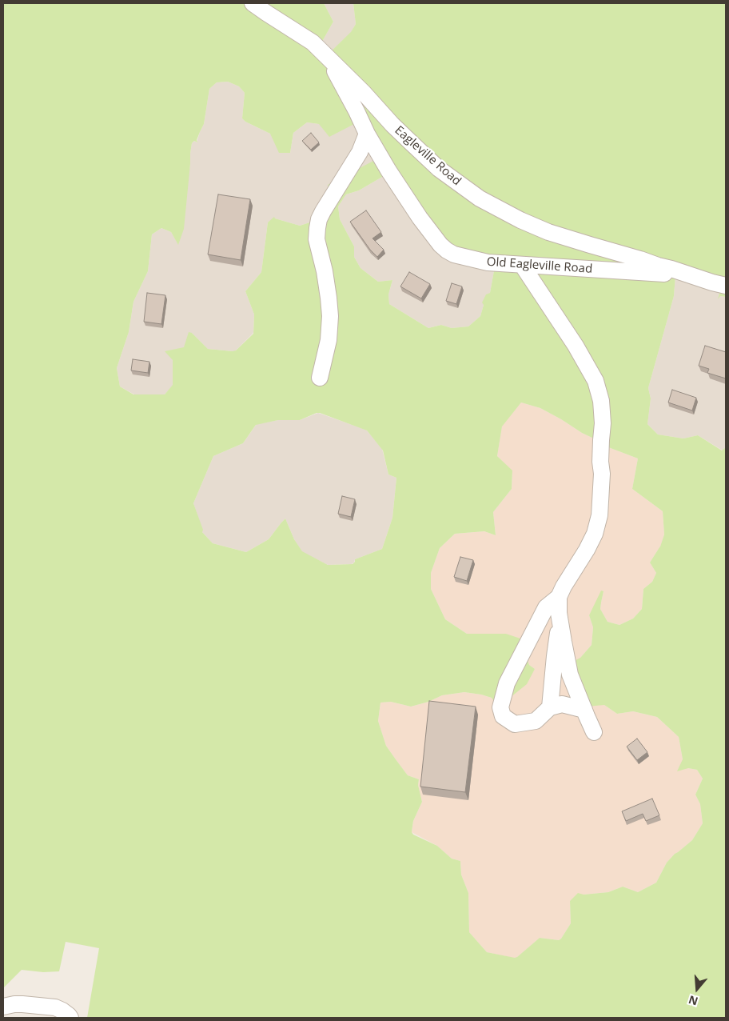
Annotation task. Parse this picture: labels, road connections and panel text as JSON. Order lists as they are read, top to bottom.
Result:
{
  "streets": {
    "street": ["Eagleville Road", "Old Eagleville Road"]
  },
  "crossings": [
    ["Eagleville Road", "Old Eagleville Road"]
  ],
  "north": "bottom"
}
